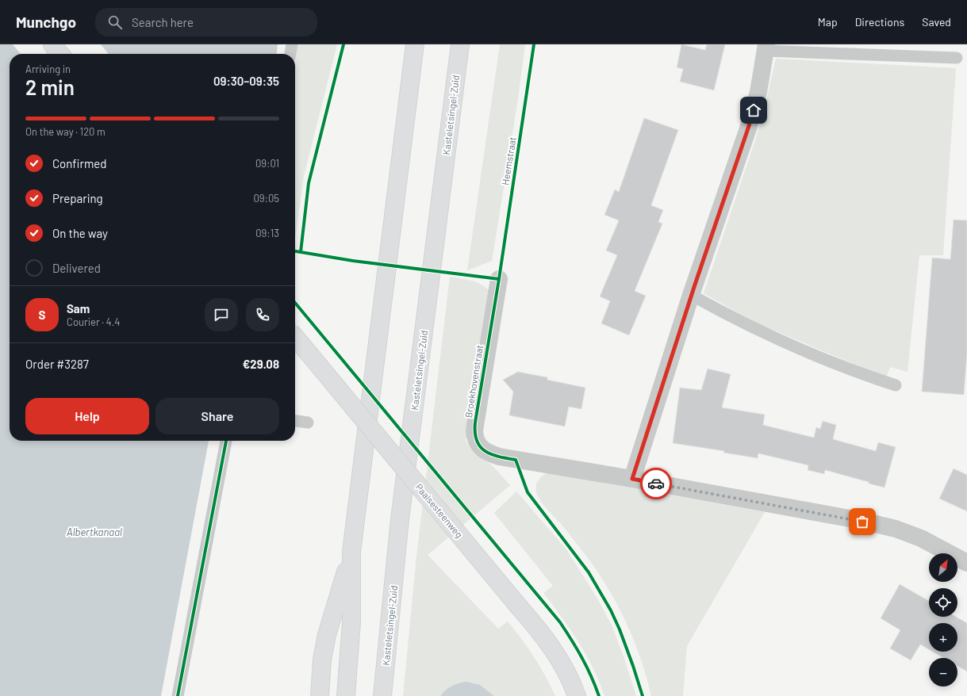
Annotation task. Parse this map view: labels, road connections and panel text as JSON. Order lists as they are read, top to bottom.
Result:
{
  "streets": {
    "main road": ["Kasteletsingel-Zuid", "Paalsesteenweg"],
    "street": ["Broekhovenstraat"],
    "cycle path": ["Heemstraat"]
  },
  "water": ["Albertkanaal"],
  "north": "top right",
  "page": {
    "header": "Munchgo",
    "search": "Search here",
    "nav": ["Map", "Directions", "Saved"],
    "heading": ["2 min", "Arriving in", "09:30–09:35"],
    "panel": [
      "Sam",
      "Courier · 4.4",
      "Order #3287",
      "€29.08"
    ],
    "bar": "On the way · 120 m",
    "list": [
      ["Confirmed", "09:01"],
      ["Preparing", "09:05"],
      ["On the way", "09:13"],
      "Delivered"
    ],
    "round": "S",
    "buttons": ["Help", "Share"],
    "map_buttons": ["+", "−"]
  }
}
